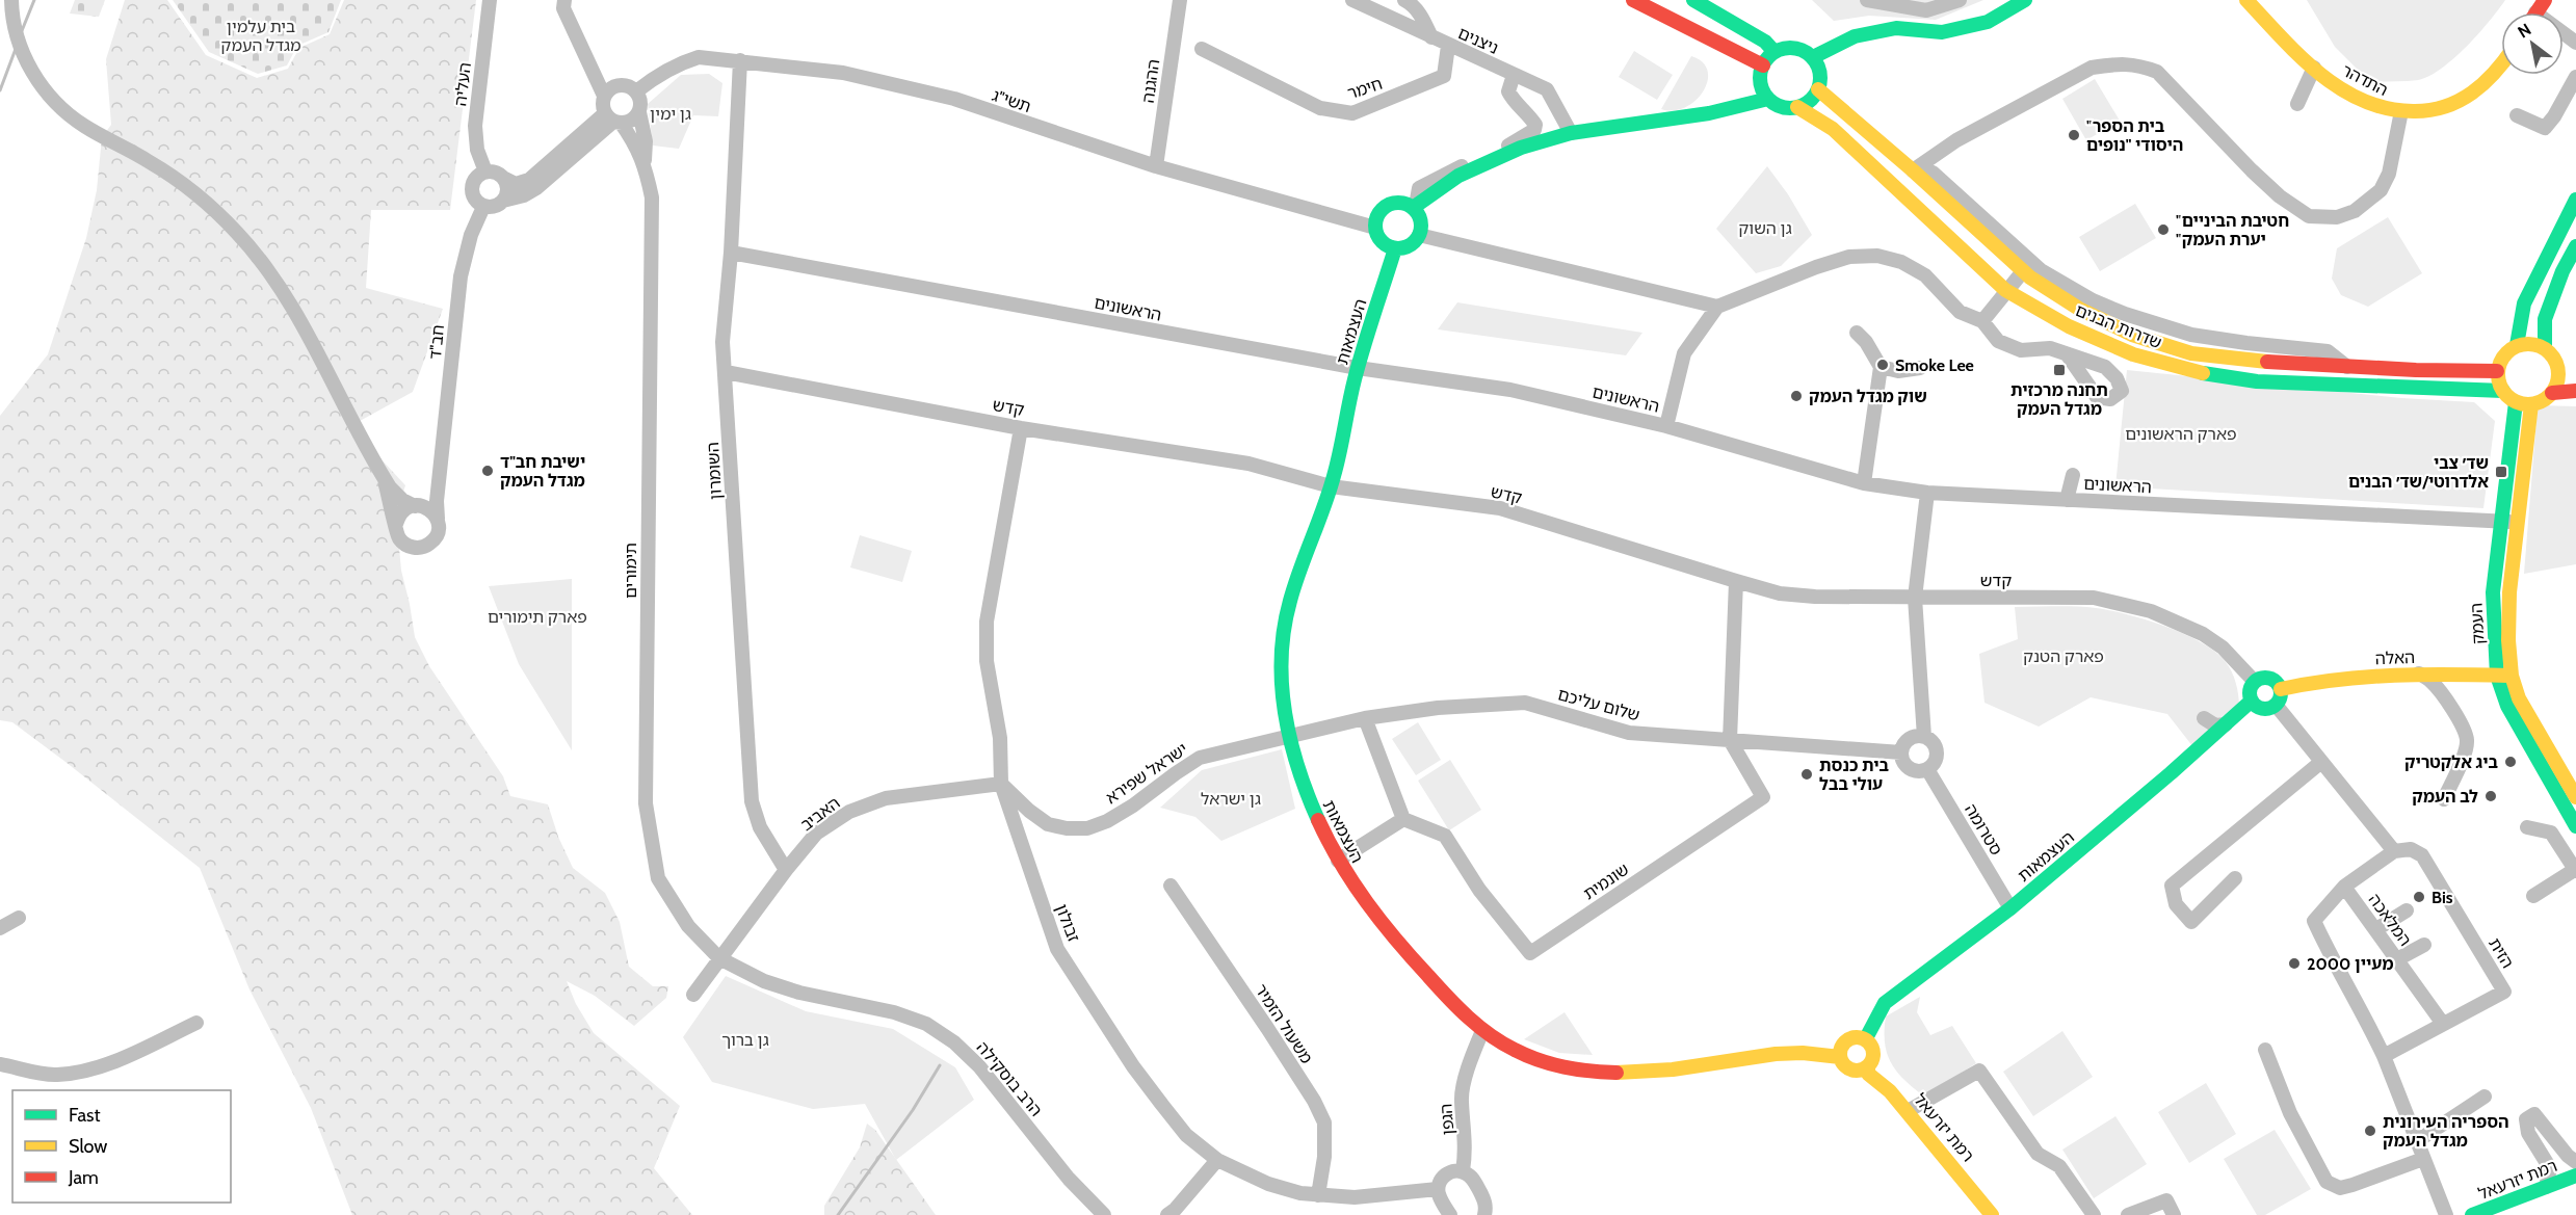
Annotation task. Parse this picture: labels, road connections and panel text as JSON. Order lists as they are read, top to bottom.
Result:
{
  "streets": {
    "street": [
      "ניצנים",
      "התדהר",
      "ההגנה",
      "העליה",
      "חימר",
      "תשי\"ג",
      "הראשונים",
      "שדרות הבנים",
      "העצמאות",
      "חב\"ד",
      "קדש",
      "השומרון",
      "תימורים",
      "העמק",
      "האלה",
      "שלום עליכם",
      "ישראל שפירא",
      "האביב",
      "סטרומה",
      "שונמית",
      "המלאכה",
      "זבולון",
      "הזית",
      "משעול הזמיר",
      "הרב בוסקילה",
      "הגפן",
      "רמת יזרעאל"
    ]
  },
  "crossings": [
    ["ניצנים", "חימר"],
    ["ההגנה", "תשי\"ג"],
    ["העליה", "חב\"ד"],
    ["תשי\"ג", "העצמאות"],
    ["תשי\"ג", "השומרון"],
    ["תשי\"ג", "תימורים"],
    ["הראשונים", "העצמאות"],
    ["הראשונים", "השומרון"],
    ["הראשונים", "העמק"],
    ["שדרות הבנים", "העמק"],
    ["העצמאות", "קדש"],
    ["העצמאות", "האלה"],
    ["העצמאות", "שלום עליכם"],
    ["העצמאות", "ישראל שפירא"],
    ["העצמאות", "סטרומה"],
    ["העצמאות", "הגפן"],
    ["העצמאות", "רמת יזרעאל"],
    ["קדש", "השומרון"],
    ["קדש", "האלה"],
    ["קדש", "זבולון"],
    ["השומרון", "האביב"],
    ["תימורים", "האביב"],
    ["תימורים", "הרב בוסקילה"],
    ["העמק", "האלה"],
    ["שלום עליכם", "ישראל שפירא"],
    ["שלום עליכם", "סטרומה"],
    ["שלום עליכם", "שונמית"],
    ["ישראל שפירא", "האביב"],
    ["ישראל שפירא", "זבולון"],
    ["האביב", "זבולון"],
    ["האביב", "הרב בוסקילה"],
    ["המלאכה", "הזית"],
    ["זבולון", "משעול הזמיר"]
  ],
  "parks": [
    "בית עלמין מגדל העמק",
    "גן ימין",
    "גן השוק",
    "פארק הראשונים",
    "פארק תימורים",
    "פארק הטנק",
    "גן ישראל",
    "גן ברוך"
  ],
  "places": {
    "other": [
      "\"בית הספר היסודי \"נופים",
      "\"חטיבת הביניים \"יערת העמק",
      "Smoke Lee",
      "שוק מגדל העמק",
      "ישיבת חב\"ד מגדל העמק",
      "ביג אלקטריק",
      "בית כנסת עולי בבל",
      "לב העמק",
      "Bis",
      "מעיין 2000",
      "הספריה העירונית מגדל העמק"
    ],
    "transit": ["תחנה מרכזית מגדל העמק", "שד׳ צבי אלדרוטי/שד׳ הבנים"]
  },
  "legend": ["Fast", "Slow", "Jam"],
  "north": "top left"
}
